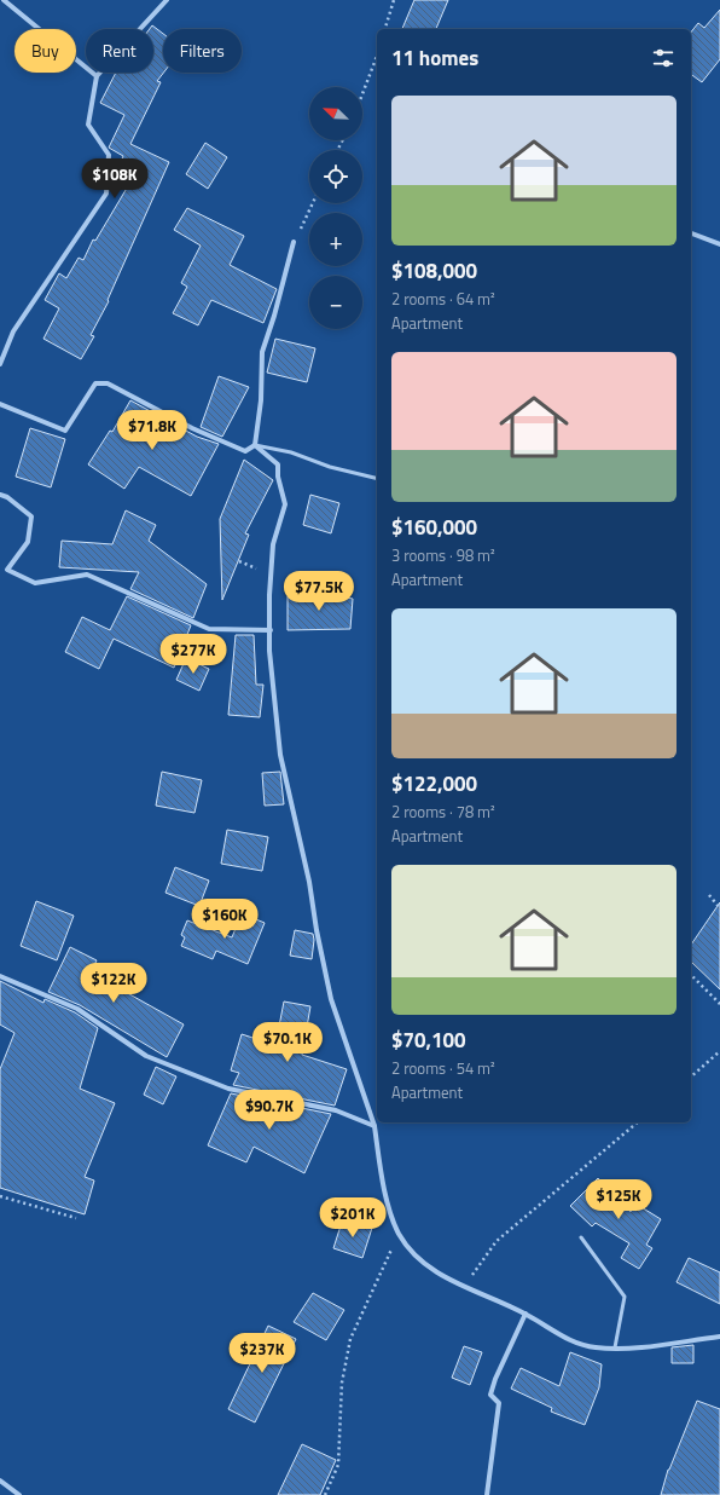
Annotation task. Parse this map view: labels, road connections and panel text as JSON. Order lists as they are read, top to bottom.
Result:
{
  "north": "top left",
  "page": {
    "chip": ["Buy", "Rent", "Filters"],
    "heading": "11 homes",
    "map_buttons": ["+", "−"],
    "list": [
      {
        "name": "$108,000",
        "note": "2 rooms · 64 m² · Apartment"
      },
      {
        "name": "$160,000",
        "note": "3 rooms · 98 m² · Apartment"
      },
      {
        "name": "$122,000",
        "note": "2 rooms · 78 m² · Apartment"
      },
      {
        "name": "$70,100",
        "note": "2 rooms · 54 m² · Apartment"
      }
    ],
    "price": [
      "$108K",
      "$71.8K",
      "$77.5K",
      "$277K",
      "$160K",
      "$122K",
      "$70.1K",
      "$90.7K",
      "$125K",
      "$201K",
      "$237K"
    ]
  }
}
